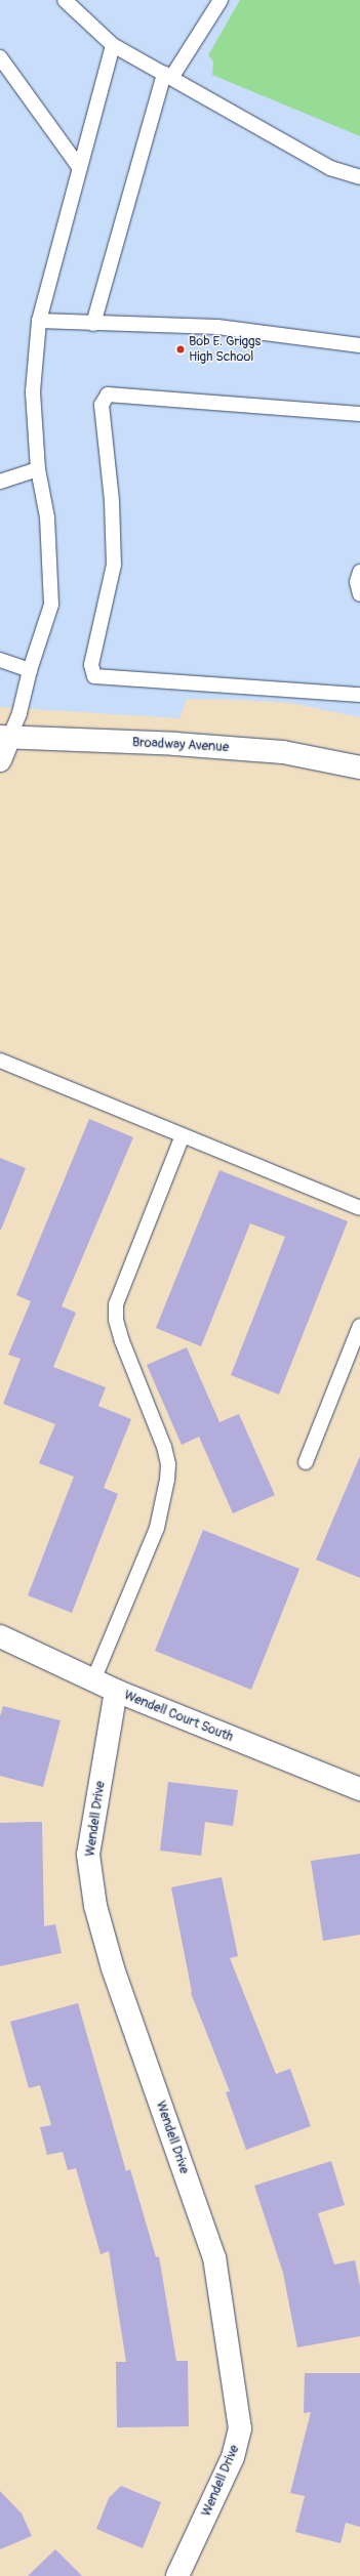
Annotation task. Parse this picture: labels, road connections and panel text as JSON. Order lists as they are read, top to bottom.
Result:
{
  "streets": {
    "street": ["Broadway Avenue", "Wendell Court South", "Wendell Drive"]
  },
  "crossings": [
    ["Wendell Court South", "Wendell Drive"]
  ],
  "places": ["Bob E. Griggs High School"]
}
